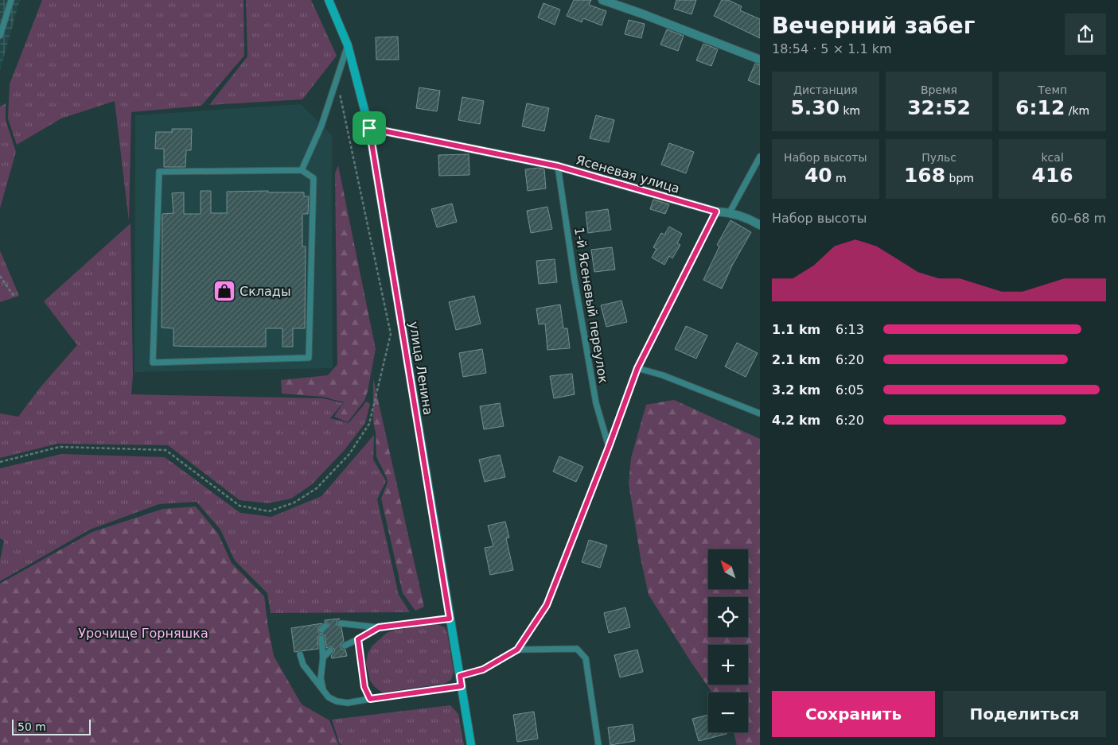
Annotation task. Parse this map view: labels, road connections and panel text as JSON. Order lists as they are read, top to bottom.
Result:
{
  "streets": {
    "main road": ["улица Ленина"],
    "street": ["Ясеневая улица"],
    "lane": ["1-й Ясеневый переулок"]
  },
  "crossings": [
    ["Ясеневая улица", "1-й Ясеневый переулок"],
    ["Ясеневая улица", "улица Ленина"]
  ],
  "parks": ["Урочище Горняшка"],
  "places": {
    "shop": ["Склады"]
  },
  "scale_bar": "50 m",
  "north": "top left",
  "page": {
    "heading": ["Вечерний забег", "18:54 · 5 × 1.1 km"],
    "stats": [
      ["Дистанция", "5.30 km"],
      ["Время", "32:52"],
      ["Темп", "6:12 /km"],
      ["Набор высоты", "40 m"],
      ["Пульс", "168 bpm"],
      ["kcal", "416"]
    ],
    "chart": ["Набор высоты", "60–68 m"],
    "list": [
      {
        "name": "1.1 km",
        "note": "6:13"
      },
      {
        "name": "2.1 km",
        "note": "6:20"
      },
      {
        "name": "3.2 km",
        "note": "6:05"
      },
      {
        "name": "4.2 km",
        "note": "6:20"
      }
    ],
    "map_buttons": ["+", "−"],
    "buttons": ["Сохранить", "Поделиться"],
    "scale": "50 m"
  }
}
